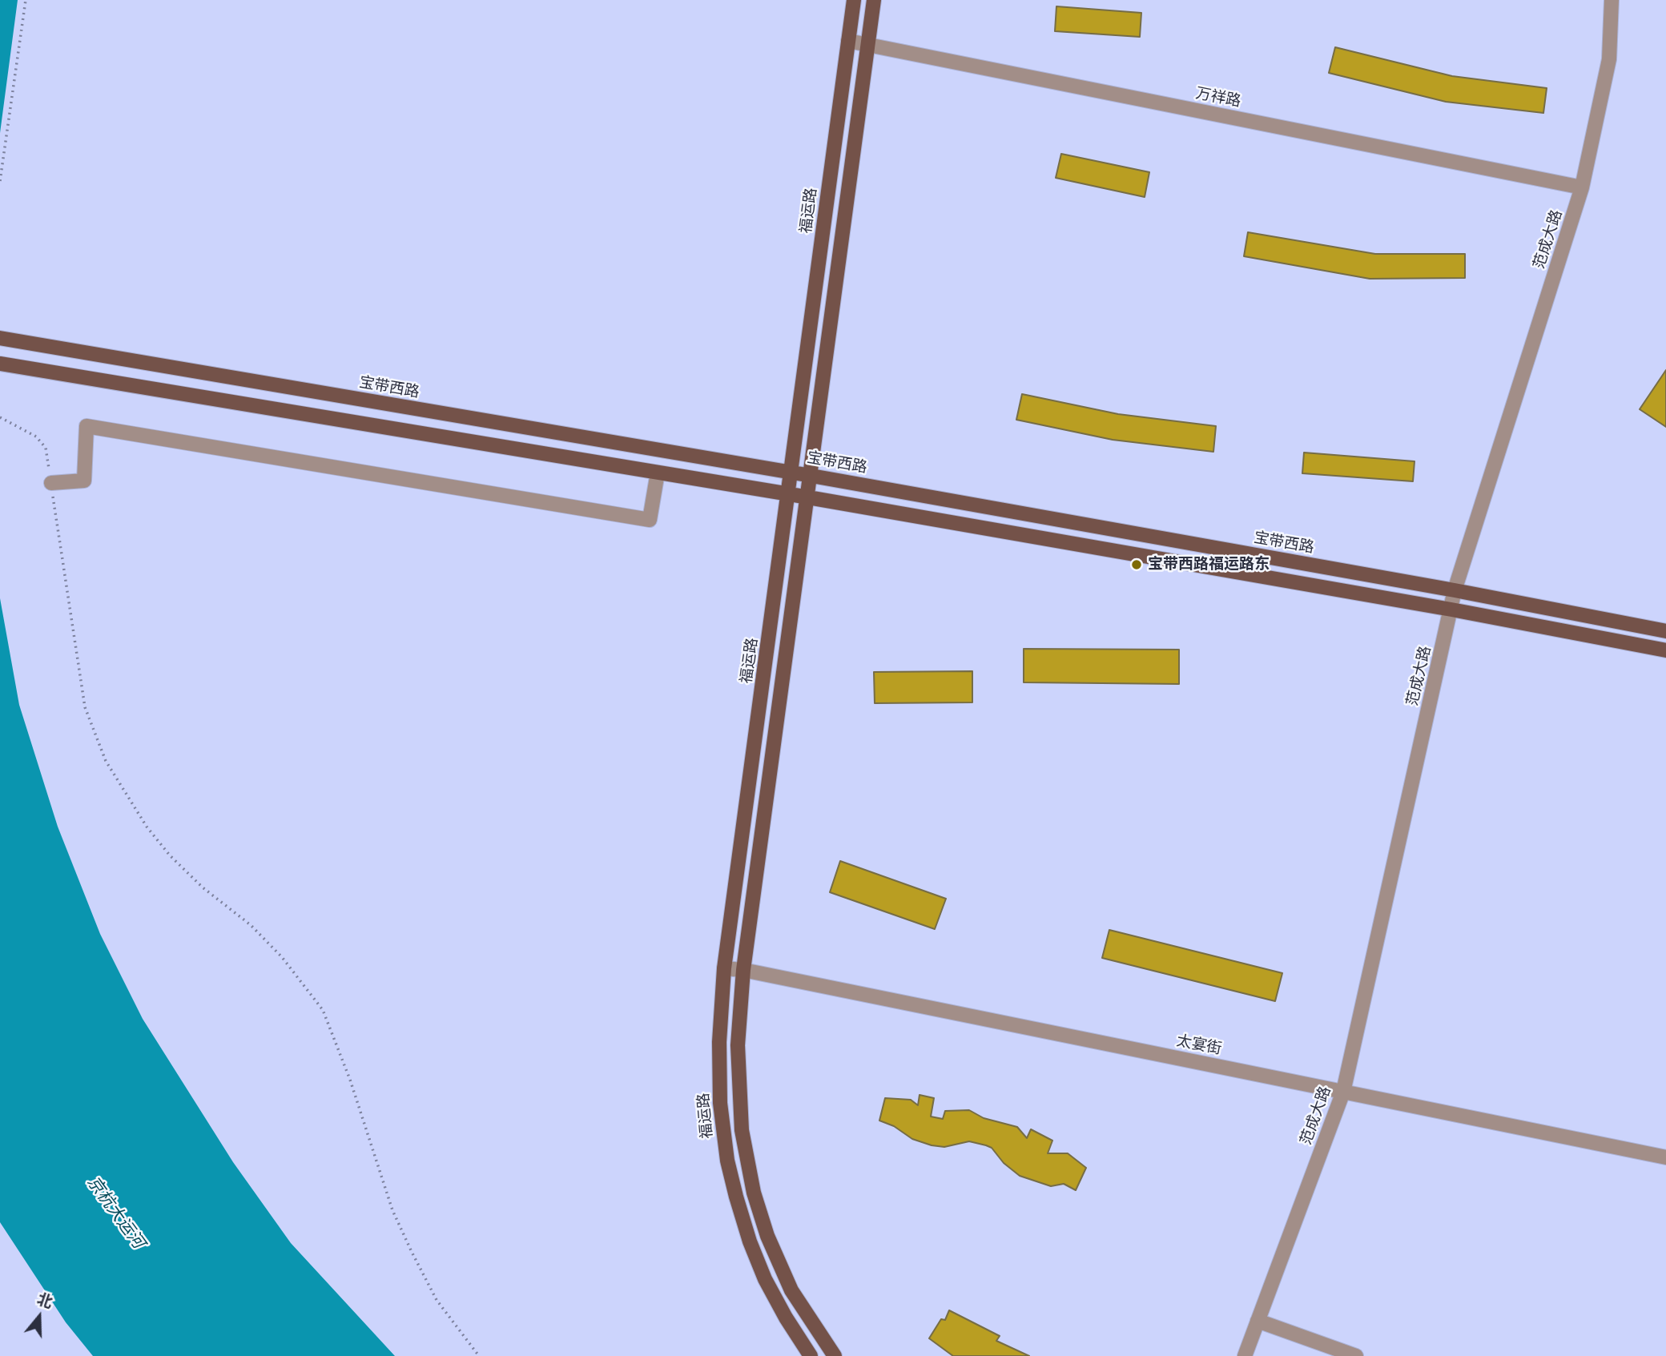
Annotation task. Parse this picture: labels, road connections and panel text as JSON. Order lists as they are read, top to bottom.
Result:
{
  "streets": {
    "main road": ["福运路", "宝带西路"],
    "street": ["万祥路", "范成大路", "太宴街"]
  },
  "crossings": [
    ["万祥路", "福运路"],
    ["万祥路", "范成大路"],
    ["福运路", "宝带西路"],
    ["福运路", "太宴街"],
    ["范成大路", "宝带西路"],
    ["范成大路", "太宴街"]
  ],
  "water": ["京杭大运河"],
  "places": ["宝带西路福运路东"],
  "north": "top"
}
